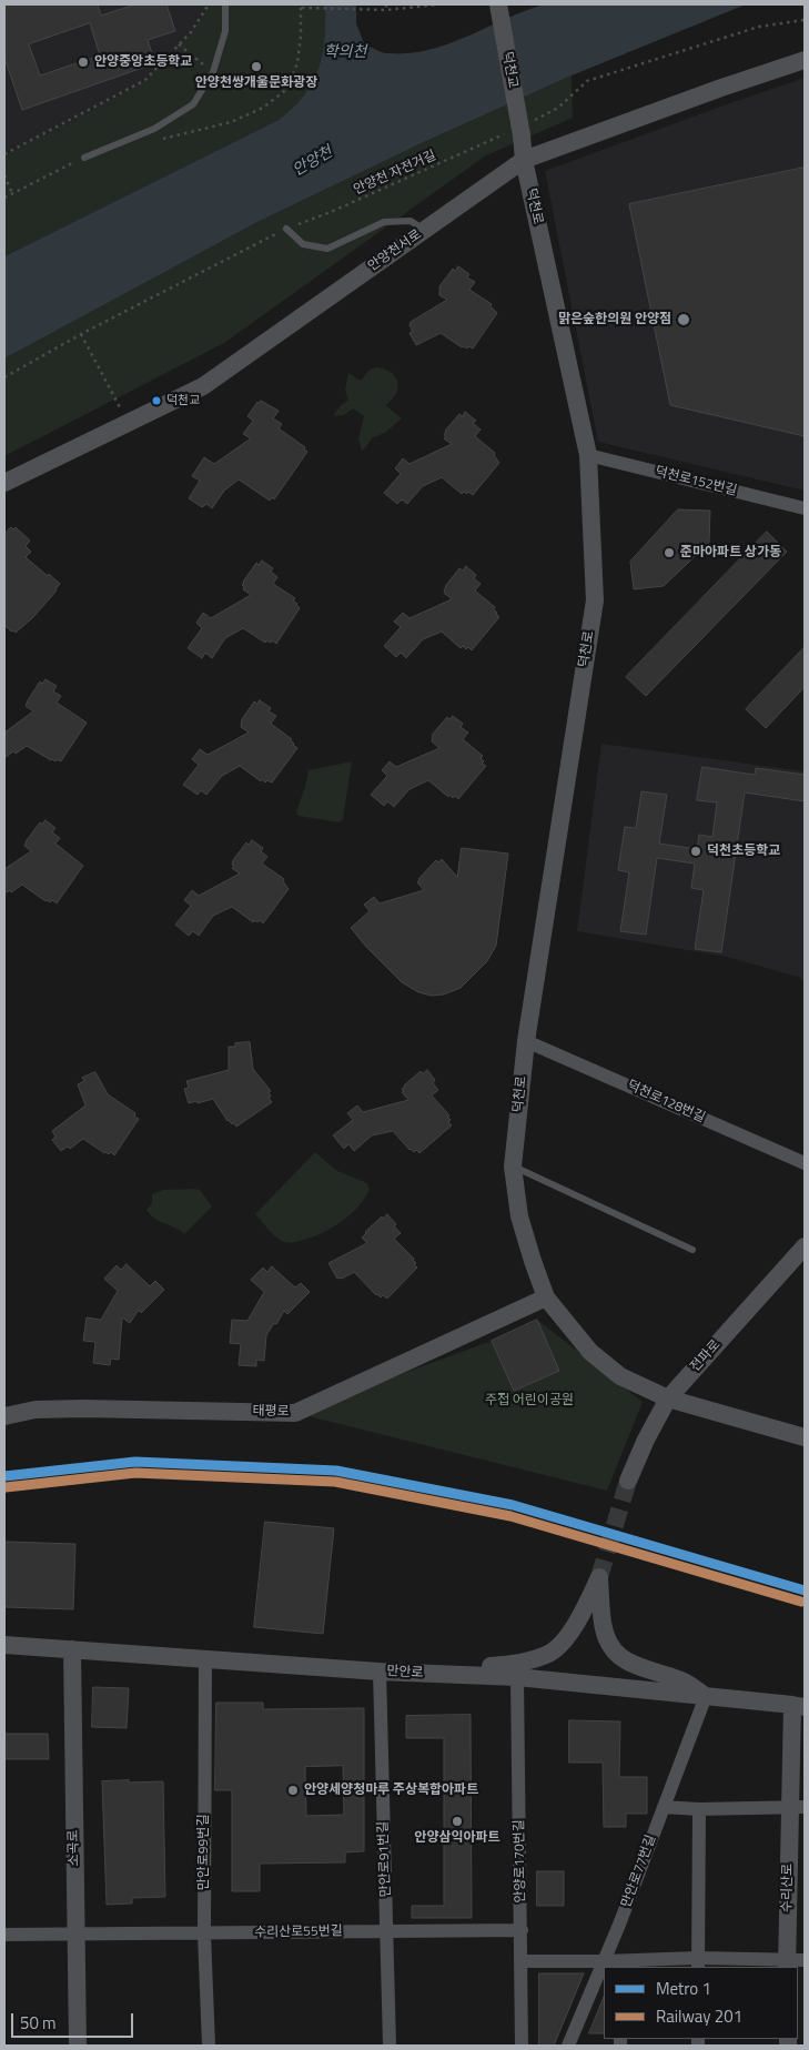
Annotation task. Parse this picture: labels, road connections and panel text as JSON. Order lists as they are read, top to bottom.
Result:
{
  "streets": {
    "street": [
      "덕천교",
      "덕천로",
      "안양천서로",
      "덕천로152번길",
      "덕천로128번길",
      "전파로",
      "태평로",
      "만안로",
      "소곡로",
      "만안로99번길",
      "만안로91번길",
      "안양로170번길",
      "만안로77번길",
      "수리산로",
      "수리산로55번길"
    ],
    "path": ["안양천 자전거길"]
  },
  "crossings": [
    ["덕천교", "안양천 자전거길"],
    ["덕천교", "덕천로"],
    ["안양천 자전거길", "덕천로"],
    ["덕천로", "안양천서로"],
    ["덕천로", "덕천로152번길"],
    ["덕천로", "덕천로128번길"],
    ["덕천로", "전파로"],
    ["덕천로", "태평로"],
    ["만안로", "소곡로"],
    ["만안로", "만안로99번길"],
    ["만안로", "만안로91번길"],
    ["만안로", "안양로170번길"],
    ["만안로", "만안로77번길"],
    ["만안로", "수리산로"],
    ["소곡로", "수리산로55번길"],
    ["만안로99번길", "수리산로55번길"],
    ["만안로91번길", "수리산로55번길"],
    ["안양로170번길", "수리산로55번길"]
  ],
  "water": ["학의천", "안양천"],
  "parks": ["주접 어린이공원"],
  "places": [
    "안양중앙초등학교",
    "안양천쌍개울문화광장",
    "맑은숲한의원 안양점",
    "덕천교",
    "준마아파트 상가동",
    "덕천초등학교",
    "안양세양청마루 주상복합아파트",
    "안양삼익아파트"
  ],
  "lines": ["metro line 1", "rail line 201"],
  "legend": ["Metro 1", "Railway 201"],
  "scale_bar": "50 m"
}
